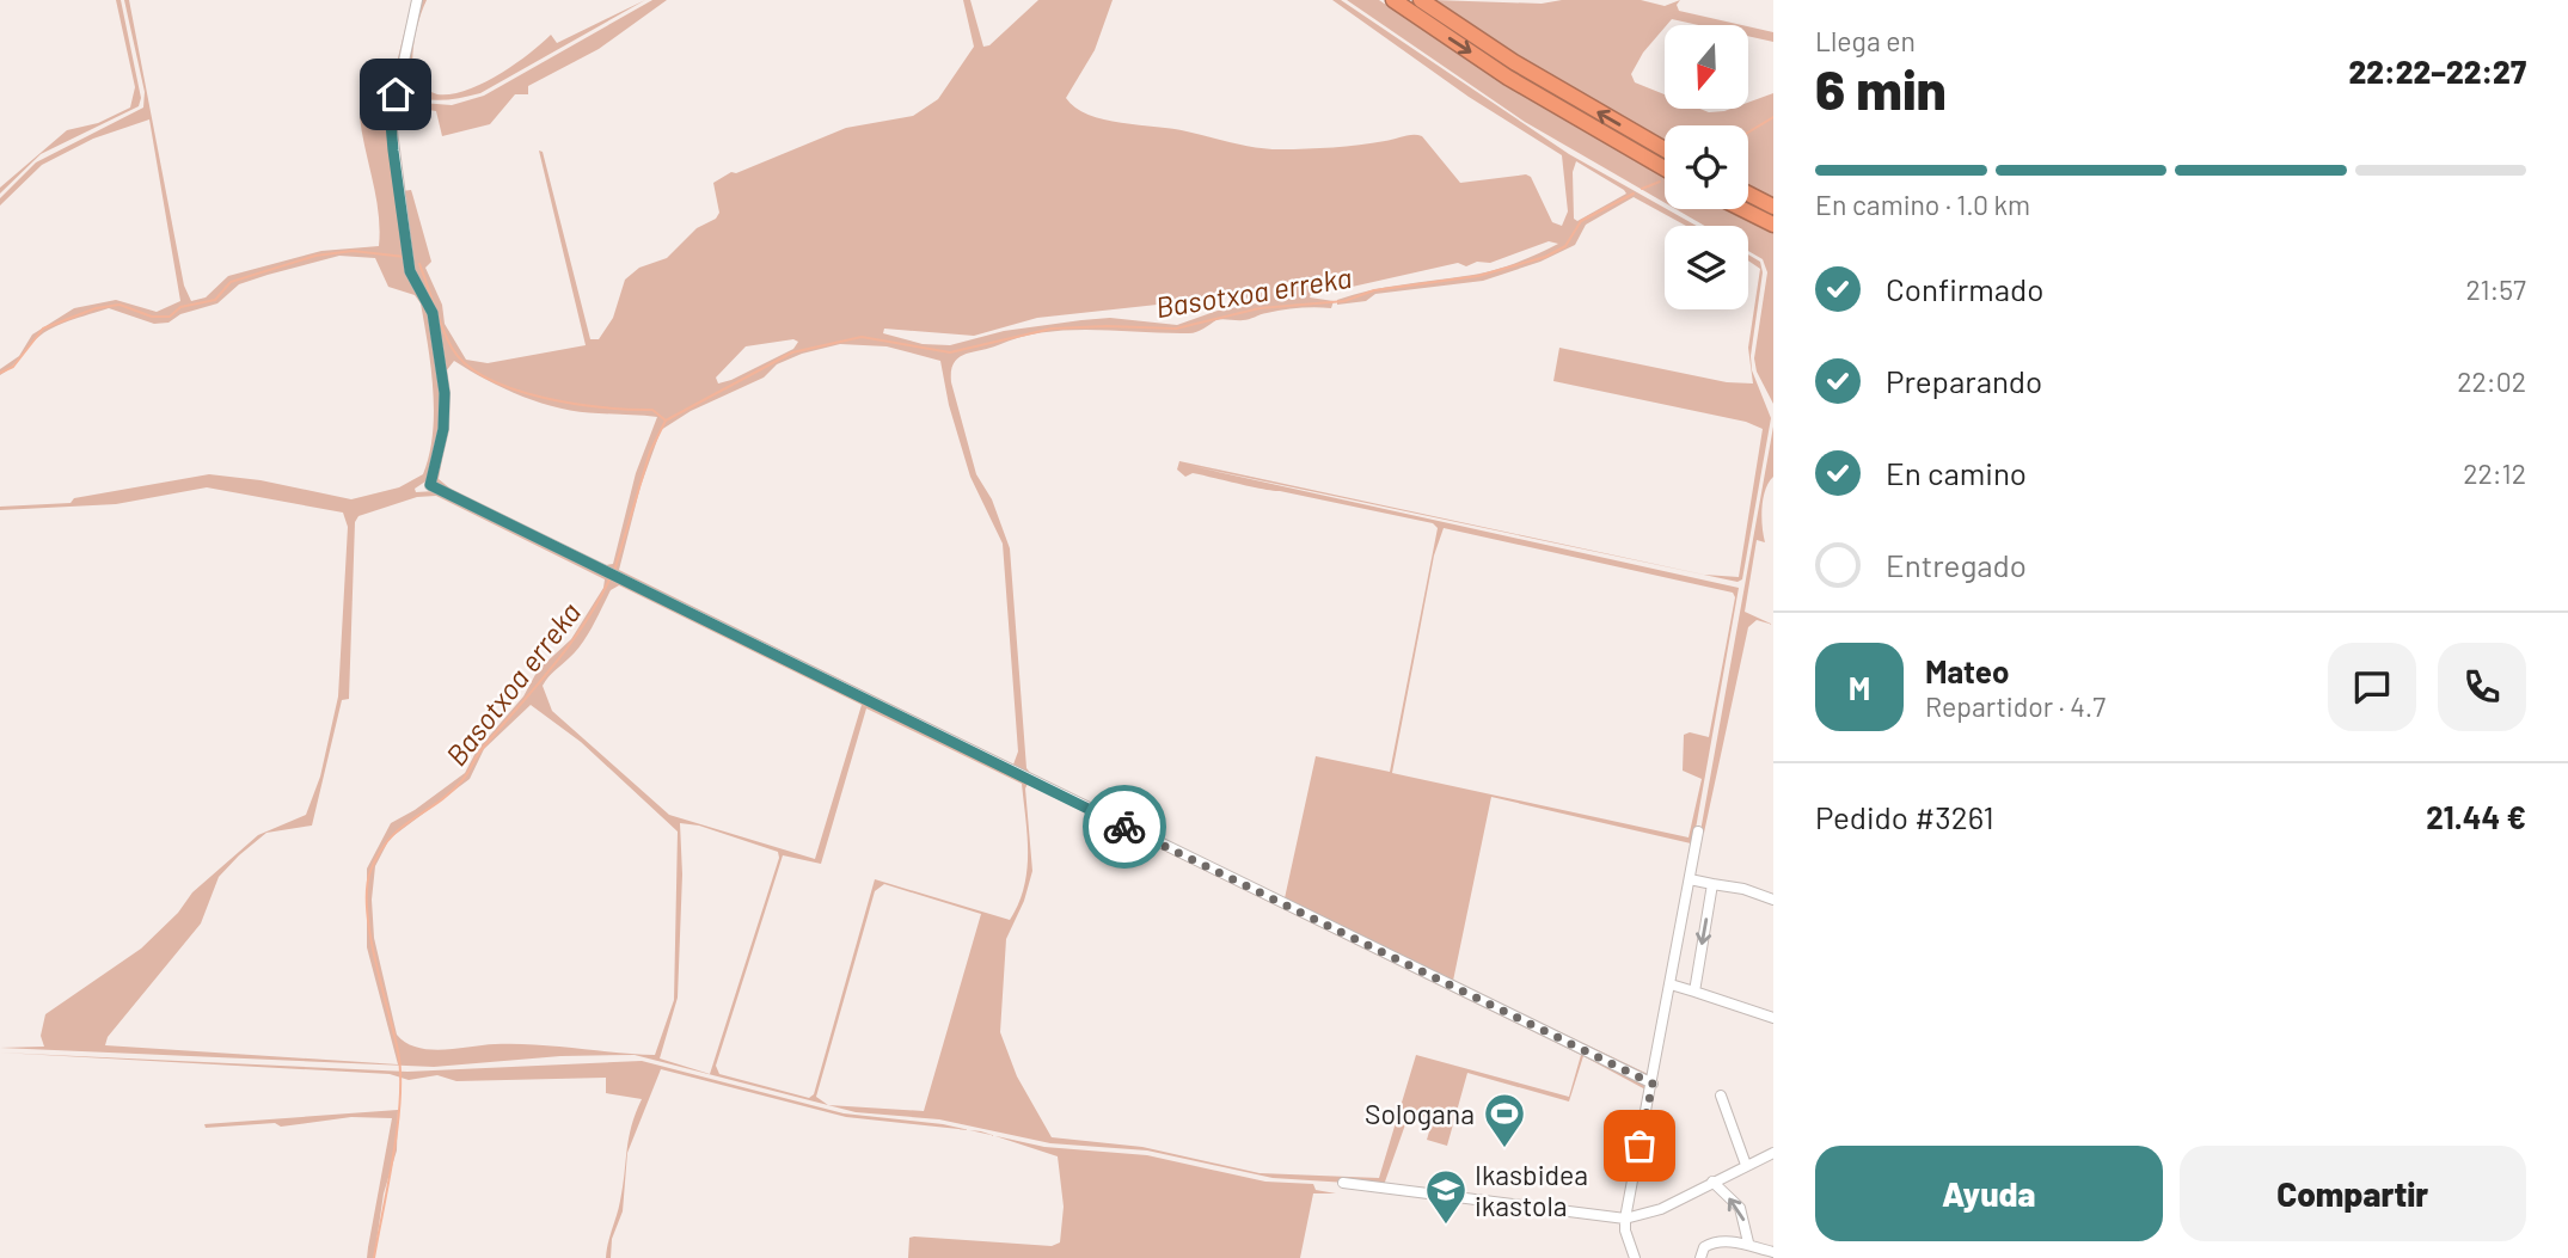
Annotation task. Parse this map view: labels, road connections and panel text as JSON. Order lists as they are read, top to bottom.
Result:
{
  "water": ["Basotxoa erreka"],
  "places": {
    "sports": ["Sologana"],
    "school or university": ["Ikasbidea ikastola"]
  },
  "north": "bottom",
  "page": {
    "heading": ["6 min", "Llega en", "22:22–22:27"],
    "panel": [
      "Mateo",
      "Repartidor · 4.7",
      "Pedido #3261",
      "21.44 €"
    ],
    "bar": "En camino · 1.0 km",
    "list": [
      ["Confirmado", "21:57"],
      ["Preparando", "22:02"],
      ["En camino", "22:12"],
      "Entregado"
    ],
    "round": "M",
    "buttons": ["Ayuda", "Compartir"]
  }
}
